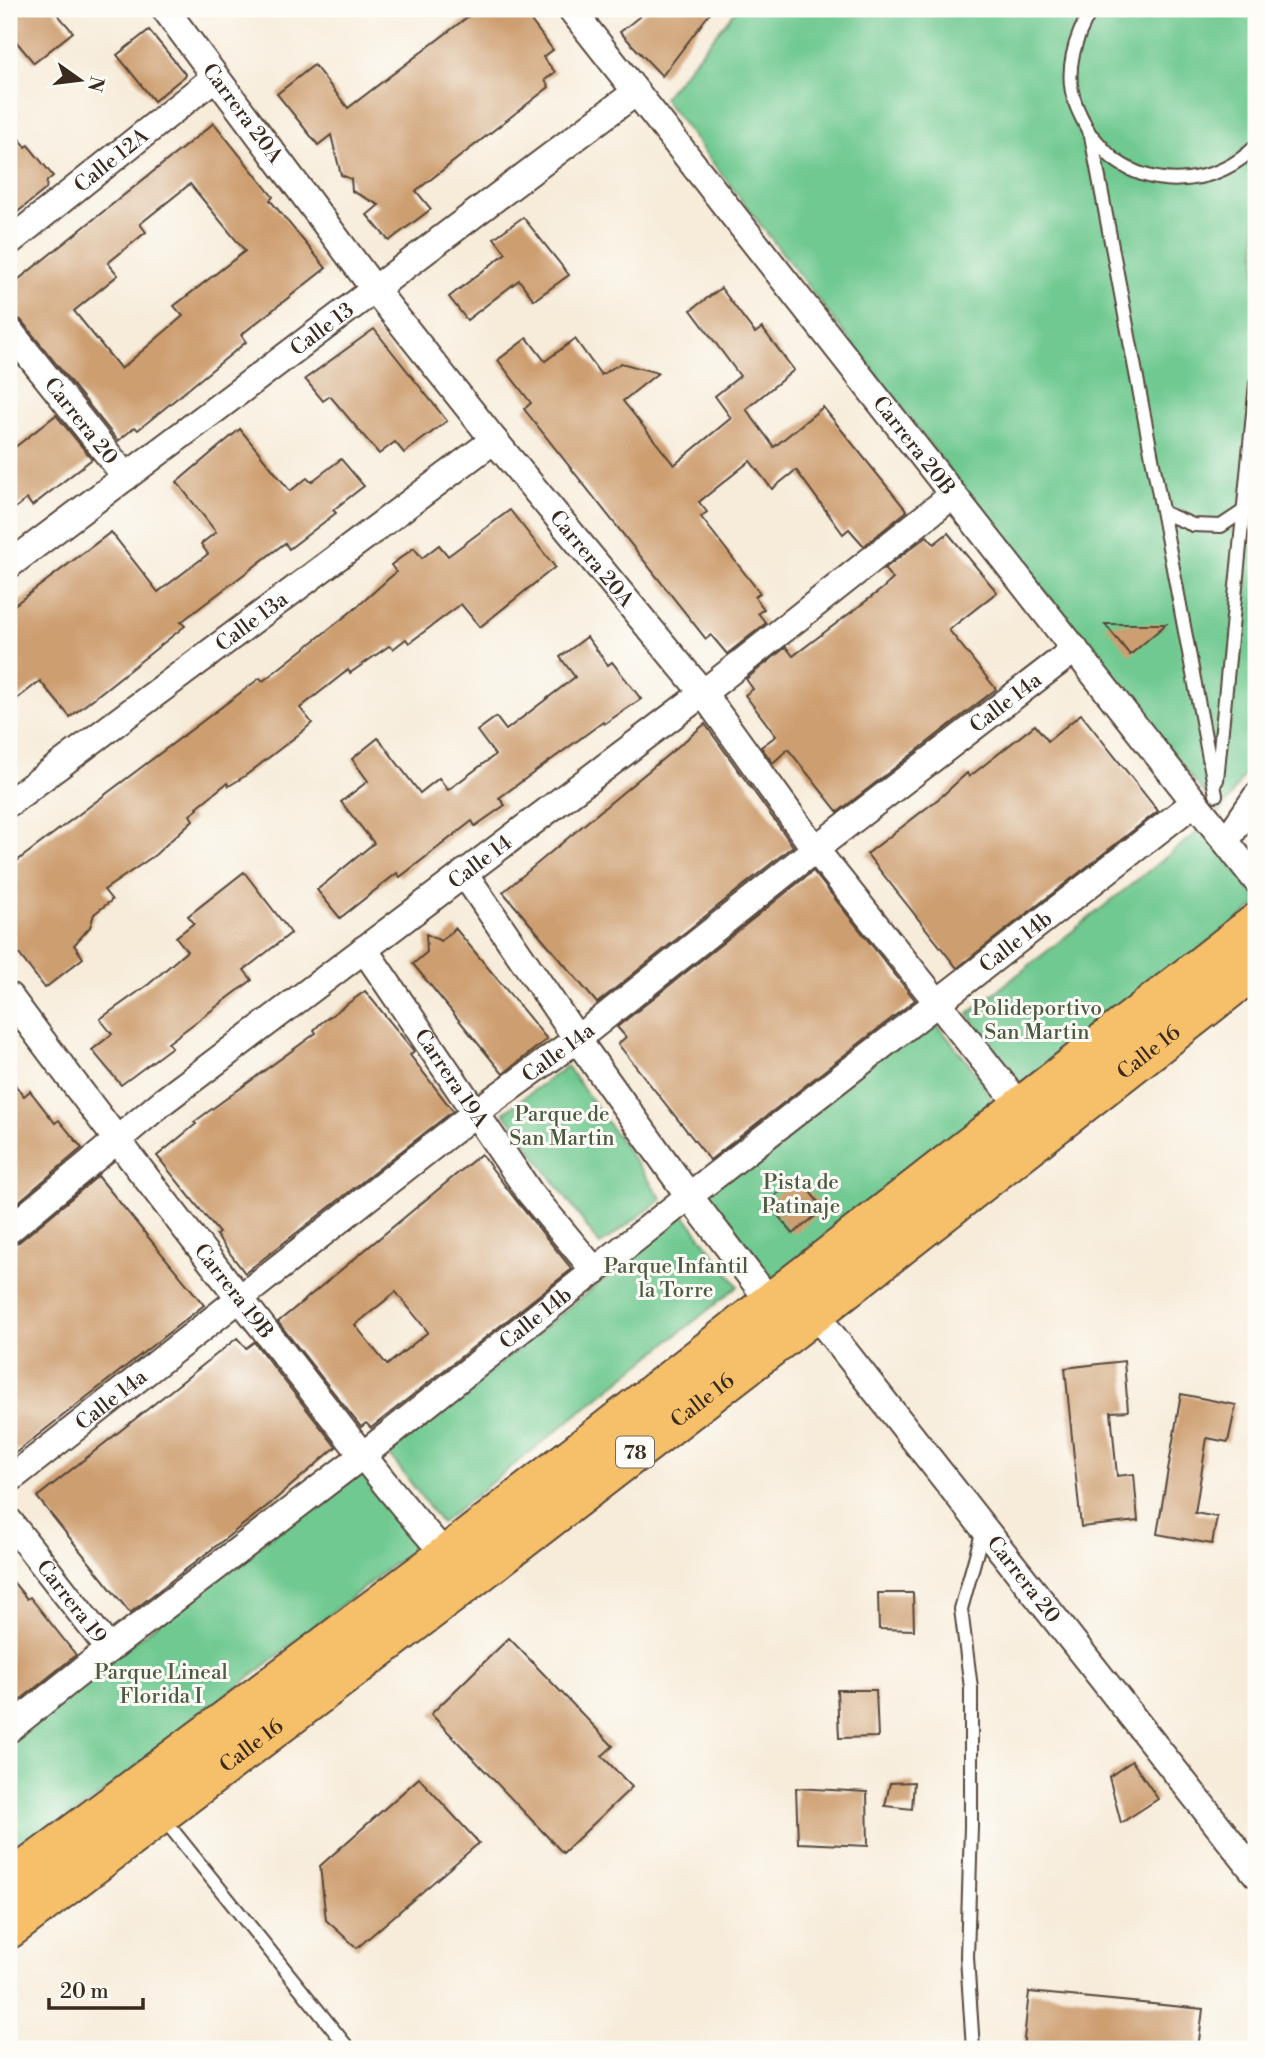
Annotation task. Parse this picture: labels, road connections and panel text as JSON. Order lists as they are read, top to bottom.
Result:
{
  "streets": {
    "highway": ["Calle 16", "78"],
    "street": [
      "Carrera 20A",
      "Calle 12A",
      "Calle 13",
      "Carrera 20",
      "Carrera 20B",
      "Calle 13a",
      "Calle 14a",
      "Calle 14",
      "Calle 14b",
      "Carrera 19A",
      "Carrera 19B",
      "Carrera 19"
    ]
  },
  "crossings": [
    ["Carrera 20A", "Calle 12A"],
    ["Carrera 20A", "Calle 13"],
    ["Carrera 20A", "Calle 13a"],
    ["Carrera 20A", "Calle 14a"],
    ["Carrera 20A", "Calle 14"],
    ["Carrera 20A", "Calle 14b"],
    ["Carrera 20A", "Calle 16"],
    ["Calle 13", "Carrera 20"],
    ["Calle 13", "Carrera 20B"],
    ["Carrera 20", "Calle 16"],
    ["Carrera 20B", "Calle 14a"],
    ["Carrera 20B", "Calle 14"],
    ["Carrera 20B", "Calle 14b"],
    ["Calle 14a", "Carrera 19A"],
    ["Calle 14a", "Carrera 19B"],
    ["Calle 14", "Carrera 19A"],
    ["Calle 14", "Carrera 19B"],
    ["Calle 14b", "Carrera 19A"],
    ["Calle 14b", "Carrera 19B"],
    ["Calle 14b", "Carrera 19"],
    ["Calle 16", "Carrera 19B"]
  ],
  "parks": [
    "Polideportivo San Martin",
    "Parque de San Martin",
    "Pista de Patinaje",
    "Parque Infantil la Torre",
    "Parque Lineal Florida I"
  ],
  "scale_bar": "20 m",
  "north": "right"
}
